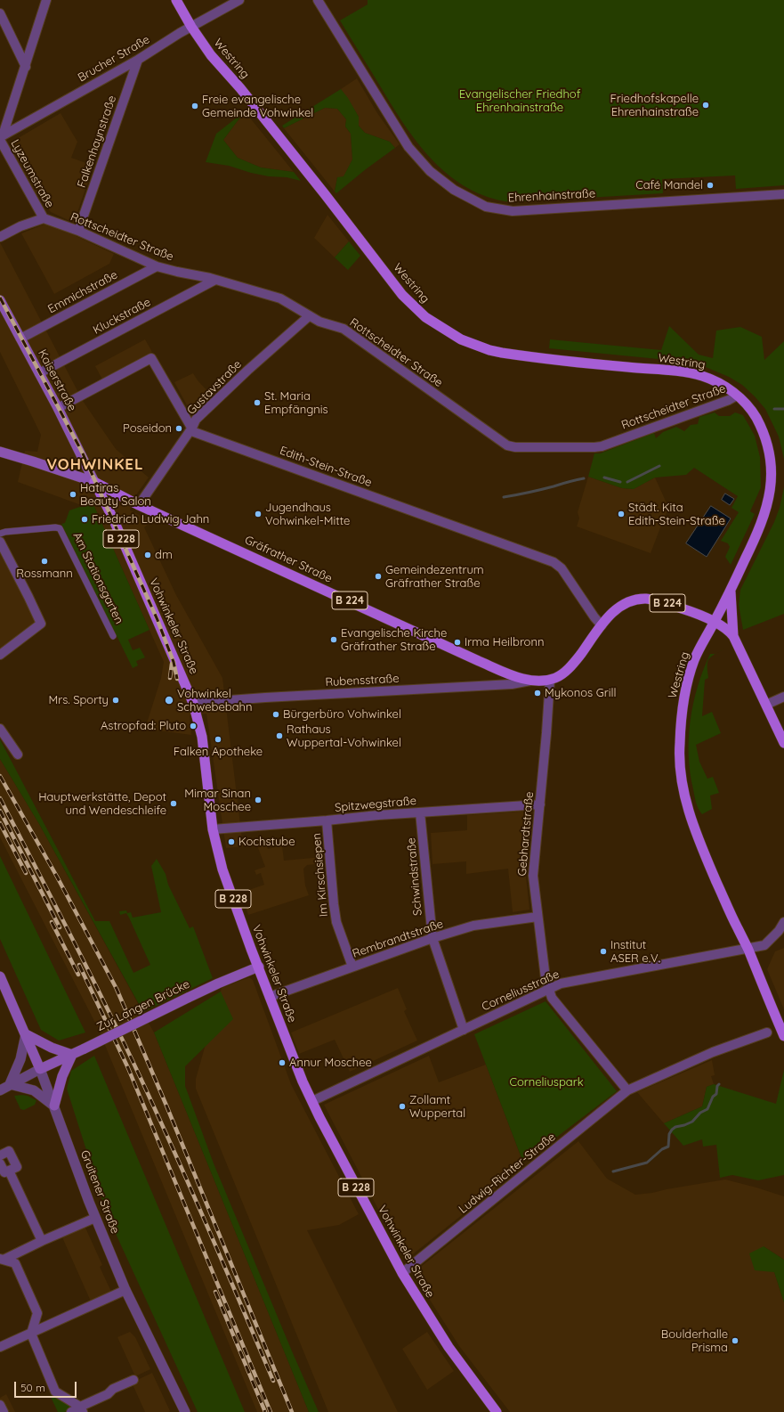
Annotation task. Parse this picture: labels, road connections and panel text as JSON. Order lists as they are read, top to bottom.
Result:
{
  "streets": {
    "main road": [
      "Westring",
      "Kaiserstraße",
      "B 228",
      "Gräfrather Straße",
      "B 224",
      "Vohwinkeler Straße",
      "Zur Langen Brücke",
      "Gruitener Straße"
    ],
    "street": [
      "Brucher Straße",
      "Falkenhaynstraße",
      "Lyzeumstraße",
      "Ehrenhainstraße",
      "Rottscheidter Straße",
      "Emmichstraße",
      "Kluckstraße",
      "Gustavstraße",
      "Edith-Stein-Straße",
      "Am Stationsgarten",
      "Rubensstraße",
      "Spitzwegstraße",
      "Gebhardtstraße",
      "Im Kirschsiepen",
      "Schwindstraße",
      "Rembrandtstraße",
      "Corneliusstraße",
      "Ludwig-Richter-Straße"
    ]
  },
  "crossings": [
    ["Brucher Straße", "Westring"],
    ["Brucher Straße", "Falkenhaynstraße"],
    ["Brucher Straße", "Lyzeumstraße"],
    ["Westring", "Rottscheidter Straße"],
    ["Westring", "Gräfrather Straße"],
    ["Westring", "Corneliusstraße"],
    ["Falkenhaynstraße", "Rottscheidter Straße"],
    ["Lyzeumstraße", "Rottscheidter Straße"],
    ["Rottscheidter Straße", "Emmichstraße"],
    ["Rottscheidter Straße", "Kluckstraße"],
    ["Rottscheidter Straße", "Gustavstraße"],
    ["Emmichstraße", "Kaiserstraße"],
    ["Kluckstraße", "Kaiserstraße"],
    ["Kaiserstraße", "Edith-Stein-Straße"],
    ["Kaiserstraße", "Gräfrather Straße"],
    ["Kaiserstraße", "Vohwinkeler Straße"],
    ["Gustavstraße", "Edith-Stein-Straße"],
    ["Gustavstraße", "Gräfrather Straße"],
    ["Edith-Stein-Straße", "Gräfrather Straße"],
    ["Gräfrather Straße", "Vohwinkeler Straße"],
    ["Gräfrather Straße", "Rubensstraße"],
    ["Gräfrather Straße", "Gebhardtstraße"],
    ["Vohwinkeler Straße", "Rubensstraße"],
    ["Vohwinkeler Straße", "Spitzwegstraße"],
    ["Vohwinkeler Straße", "Rembrandtstraße"],
    ["Vohwinkeler Straße", "Corneliusstraße"],
    ["Vohwinkeler Straße", "Zur Langen Brücke"],
    ["Vohwinkeler Straße", "Ludwig-Richter-Straße"],
    ["Spitzwegstraße", "Gebhardtstraße"],
    ["Spitzwegstraße", "Im Kirschsiepen"],
    ["Spitzwegstraße", "Schwindstraße"],
    ["Gebhardtstraße", "Rembrandtstraße"],
    ["Gebhardtstraße", "Corneliusstraße"],
    ["Im Kirschsiepen", "Rembrandtstraße"],
    ["Schwindstraße", "Rembrandtstraße"],
    ["Schwindstraße", "Corneliusstraße"],
    ["Zur Langen Brücke", "Gruitener Straße"]
  ],
  "districts": ["VOHWINKEL"],
  "parks": ["Evangelischer Friedhof Ehrenhainstraße", "Corneliuspark"],
  "places": [
    "Friedhofskapelle Ehrenhainstraße",
    "Freie evangelische Gemeinde Vohwinkel",
    "Café Mandel",
    "St. Maria Empfängnis",
    "Poseidon",
    "Hatiras Beauty Salon",
    "Jugendhaus Vohwinkel-Mitte",
    "Städt. Kita Edith-Stein-Straße",
    "Friedrich Ludwig Jahn",
    "dm",
    "Rossmann",
    "Gemeindezentrum Gräfrather Straße",
    "Evangelische Kirche Gräfrather Straße",
    "Irma Heilbronn",
    "Mykonos Grill",
    "Mrs. Sporty",
    "Vohwinkel Schwebebahn",
    "Bürgerbüro Vohwinkel",
    "Astropfad: Pluto",
    "Rathaus Wuppertal-Vohwinkel",
    "Falken Apotheke",
    "Mimar Sinan Moschee",
    "Hauptwerkstätte, Depot und Wendeschleife",
    "Kochstube",
    "Institut ASER e.V.",
    "Annur Moschee",
    "Zollamt Wuppertal",
    "Boulderhalle Prisma"
  ],
  "scale_bar": "50 m"
}
